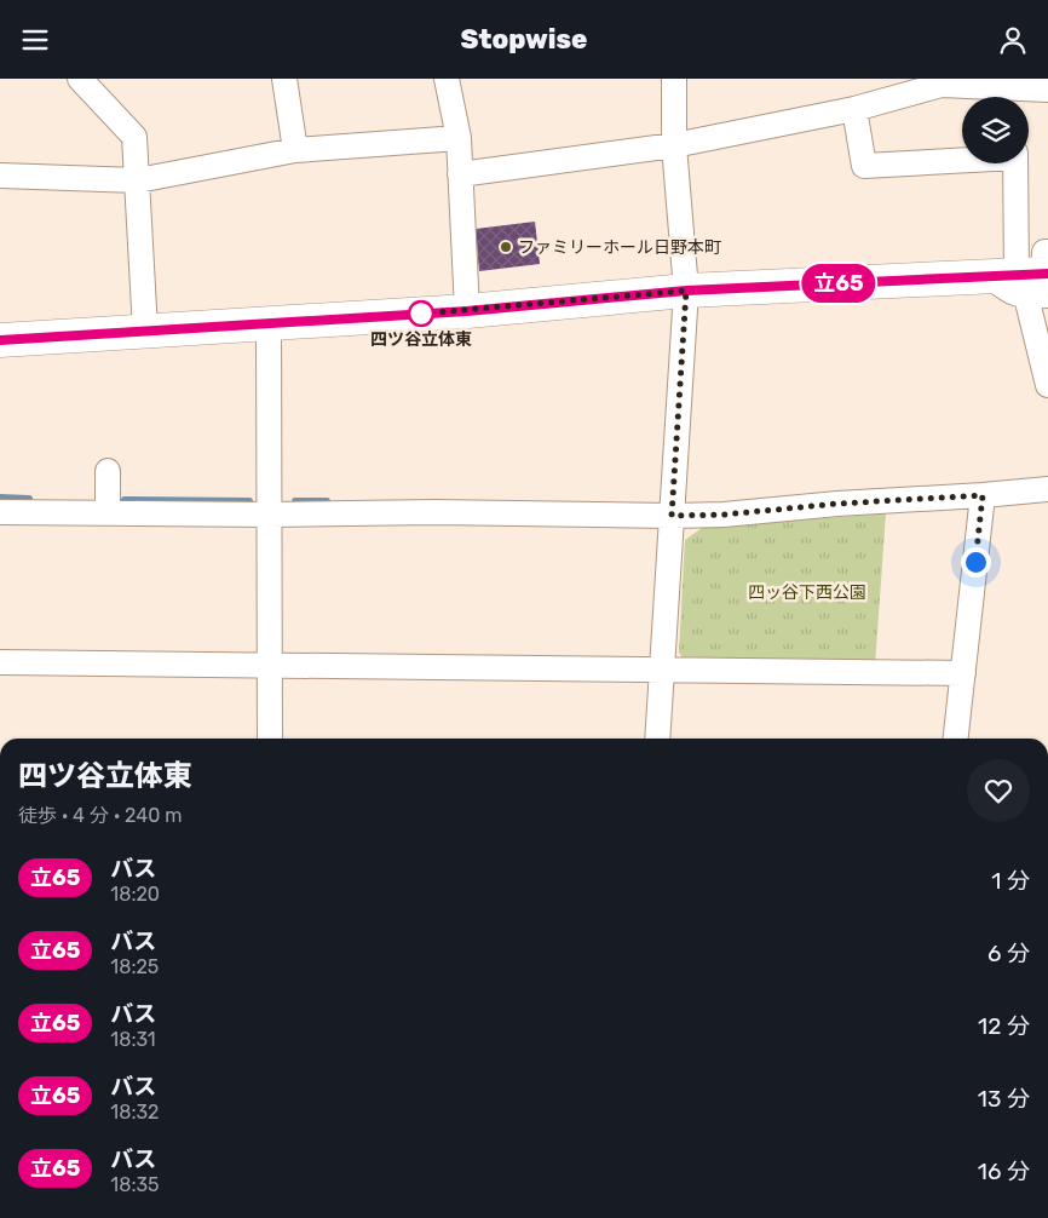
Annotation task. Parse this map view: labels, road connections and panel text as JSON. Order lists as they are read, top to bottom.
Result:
{
  "parks": ["四ッ谷下西公園"],
  "places": ["ファミリーホール日野本町", "四ツ谷立体東"],
  "lines": ["bus line 立65"],
  "page": {
    "header": "Stopwise",
    "on_map": "立65",
    "heading": ["四ツ谷立体東", "徒歩 · 4 分 · 240 m"],
    "list": [
      {
        "mark": "立65",
        "name": "バス",
        "note": "18:20",
        "value": "1 分"
      },
      {
        "mark": "立65",
        "name": "バス",
        "note": "18:25",
        "value": "6 分"
      },
      {
        "mark": "立65",
        "name": "バス",
        "note": "18:31",
        "value": "12 分"
      },
      {
        "mark": "立65",
        "name": "バス",
        "note": "18:32",
        "value": "13 分"
      },
      {
        "mark": "立65",
        "name": "バス",
        "note": "18:35",
        "value": "16 分"
      }
    ]
  }
}
